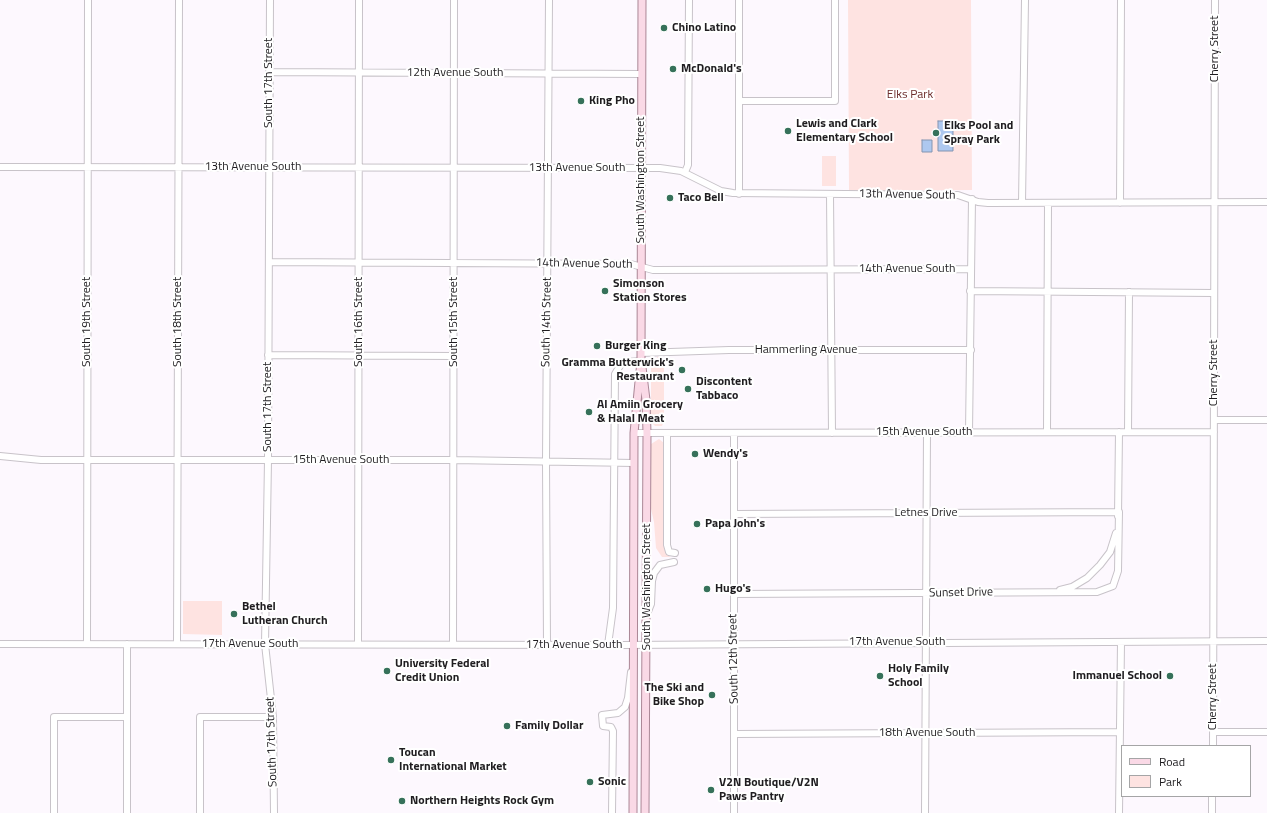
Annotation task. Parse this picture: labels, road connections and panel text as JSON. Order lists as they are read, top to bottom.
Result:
{
  "streets": {
    "main road": ["South Washington Street"],
    "street": [
      "Cherry Street",
      "12th Avenue South",
      "South 17th Street",
      "13th Avenue South",
      "14th Avenue South",
      "South 19th Street",
      "South 18th Street",
      "South 16th Street",
      "South 15th Street",
      "South 14th Street",
      "Hammerling Avenue",
      "15th Avenue South",
      "Letnes Drive",
      "Sunset Drive",
      "17th Avenue South",
      "South 12th Street",
      "18th Avenue South"
    ]
  },
  "crossings": [
    ["Cherry Street", "13th Avenue South"],
    ["Cherry Street", "15th Avenue South"],
    ["Cherry Street", "17th Avenue South"],
    ["12th Avenue South", "South 17th Street"],
    ["12th Avenue South", "South Washington Street"],
    ["12th Avenue South", "South 16th Street"],
    ["12th Avenue South", "South 15th Street"],
    ["12th Avenue South", "South 14th Street"],
    ["South 17th Street", "13th Avenue South"],
    ["South 17th Street", "14th Avenue South"],
    ["South 17th Street", "15th Avenue South"],
    ["South 17th Street", "17th Avenue South"],
    ["13th Avenue South", "South Washington Street"],
    ["13th Avenue South", "South 19th Street"],
    ["13th Avenue South", "South 18th Street"],
    ["13th Avenue South", "South 16th Street"],
    ["13th Avenue South", "South 15th Street"],
    ["13th Avenue South", "South 14th Street"],
    ["South Washington Street", "14th Avenue South"],
    ["South Washington Street", "Hammerling Avenue"],
    ["South Washington Street", "15th Avenue South"],
    ["South Washington Street", "17th Avenue South"],
    ["14th Avenue South", "South 16th Street"],
    ["14th Avenue South", "South 15th Street"],
    ["14th Avenue South", "South 14th Street"],
    ["South 19th Street", "15th Avenue South"],
    ["South 19th Street", "17th Avenue South"],
    ["South 18th Street", "15th Avenue South"],
    ["South 18th Street", "17th Avenue South"],
    ["South 16th Street", "15th Avenue South"],
    ["South 16th Street", "17th Avenue South"],
    ["South 15th Street", "15th Avenue South"],
    ["South 15th Street", "17th Avenue South"],
    ["South 14th Street", "15th Avenue South"],
    ["South 14th Street", "17th Avenue South"],
    ["15th Avenue South", "South 12th Street"],
    ["Letnes Drive", "Sunset Drive"],
    ["Letnes Drive", "South 12th Street"],
    ["Sunset Drive", "South 12th Street"],
    ["17th Avenue South", "South 12th Street"],
    ["South 12th Street", "18th Avenue South"]
  ],
  "parks": ["Elks Park"],
  "places": [
    "Chino Latino",
    "McDonald's",
    "King Pho",
    "Lewis and Clark Elementary School",
    "Elks Pool and Spray Park",
    "Taco Bell",
    "Simonson Station Stores",
    "Burger King",
    "Gramma Butterwick's Restaurant",
    "Discontent Tabbaco",
    "Al Amiin Grocery & Halal Meat",
    "Wendy's",
    "Papa John's",
    "Hugo's",
    "Bethel Lutheran Church",
    "University Federal Credit Union",
    "Holy Family School",
    "Immanuel School",
    "The Ski and Bike Shop",
    "Family Dollar",
    "Toucan International Market",
    "Sonic",
    "V2N Boutique/V2N Paws Pantry",
    "Northern Heights Rock Gym"
  ],
  "legend": ["Road", "Park"]
}
